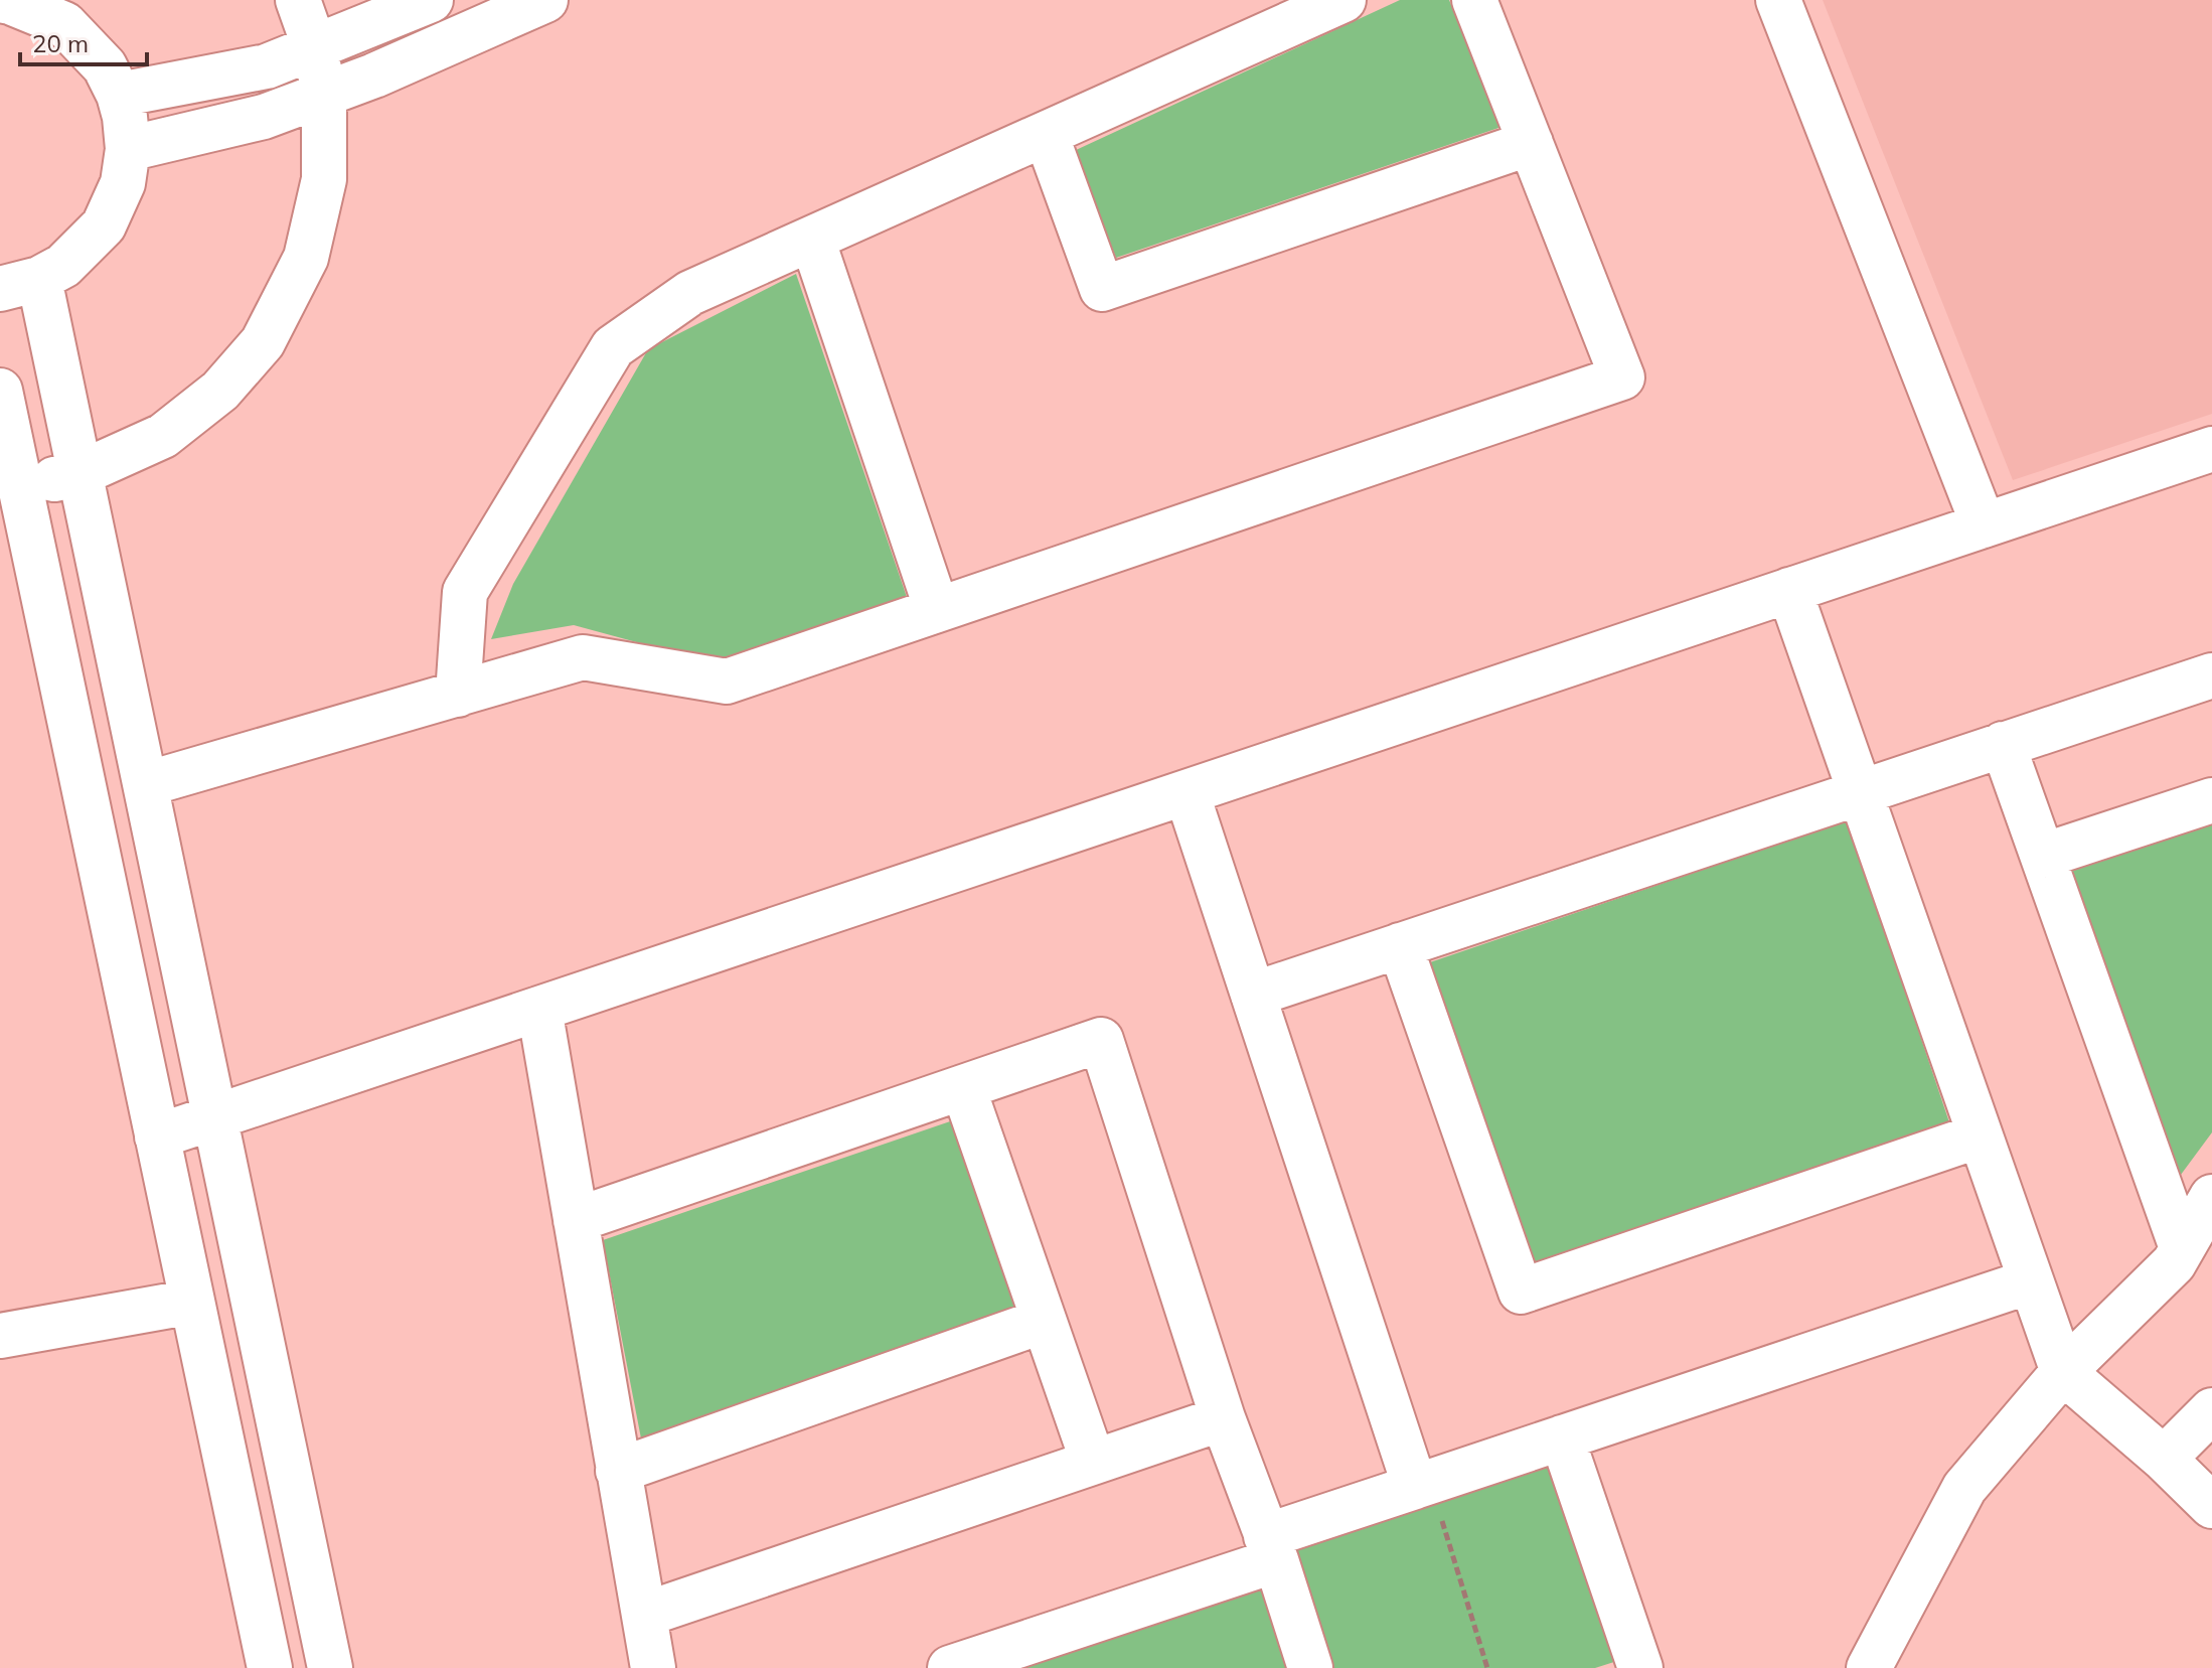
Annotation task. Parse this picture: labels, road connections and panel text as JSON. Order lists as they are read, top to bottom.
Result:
{
  "scale_bar": "20 m"
}
